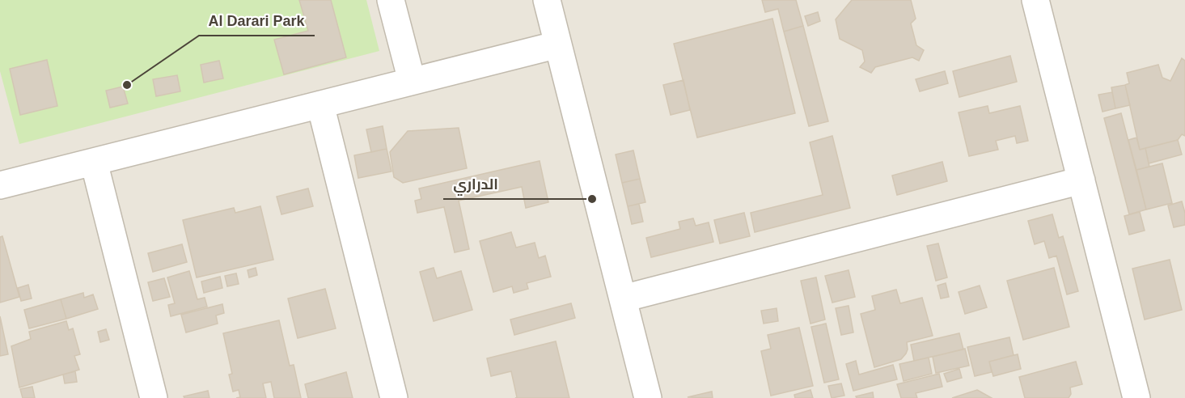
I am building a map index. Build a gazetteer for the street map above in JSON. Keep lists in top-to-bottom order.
{
  "places": ["Al Darari Park", "الدراري"]
}
